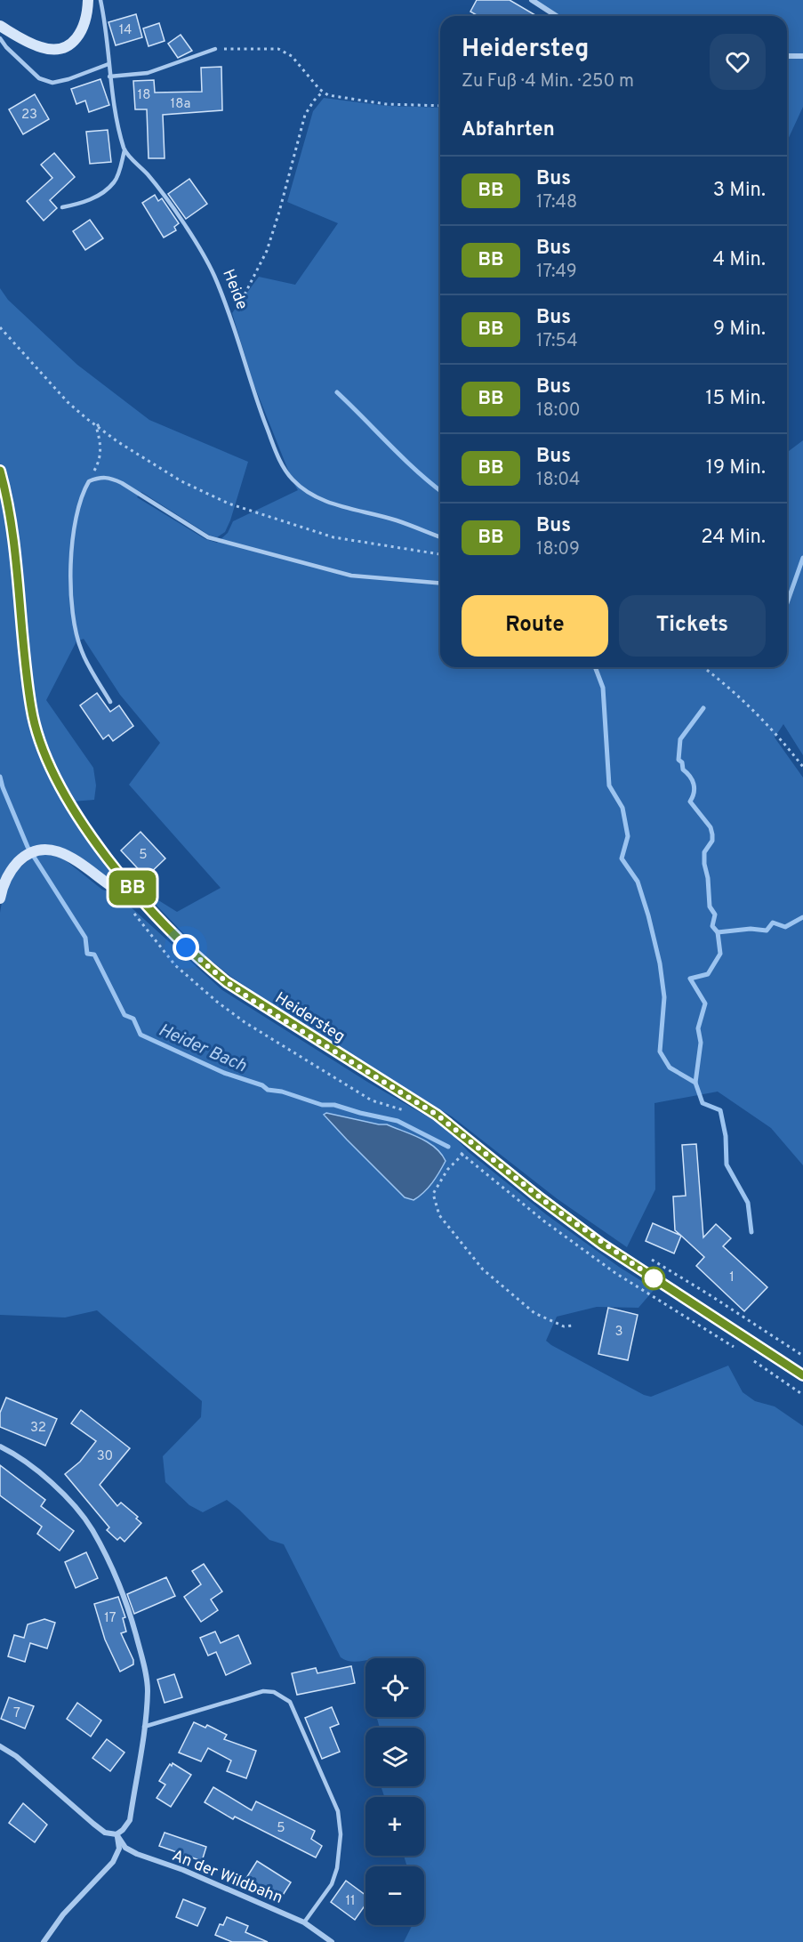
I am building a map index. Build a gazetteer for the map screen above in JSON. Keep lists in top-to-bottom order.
{
  "streets": {
    "main road": ["Heidersteg"],
    "street": ["An der Wildbahn"],
    "lane": ["Heide"]
  },
  "water": ["Heider Bach"],
  "lines": ["bus line BB"],
  "house_numbers": [
    "14",
    "18",
    "18a",
    "23",
    "5",
    "1",
    "3",
    "32",
    "30",
    "17",
    "7",
    "5",
    "11"
  ],
  "page": {
    "on_map": "BB",
    "heading": [
      ["Heidersteg", "Zu Fuß · 4 Min. · 250 m"],
      "Abfahrten"
    ],
    "list": [
      {
        "mark": "BB",
        "name": "Bus",
        "note": "17:48",
        "value": "3 Min."
      },
      {
        "mark": "BB",
        "name": "Bus",
        "note": "17:49",
        "value": "4 Min."
      },
      {
        "mark": "BB",
        "name": "Bus",
        "note": "17:54",
        "value": "9 Min."
      },
      {
        "mark": "BB",
        "name": "Bus",
        "note": "18:00",
        "value": "15 Min."
      },
      {
        "mark": "BB",
        "name": "Bus",
        "note": "18:04",
        "value": "19 Min."
      },
      {
        "mark": "BB",
        "name": "Bus",
        "note": "18:09",
        "value": "24 Min."
      }
    ],
    "buttons": ["Route", "Tickets"],
    "map_buttons": ["+", "−"]
  }
}
